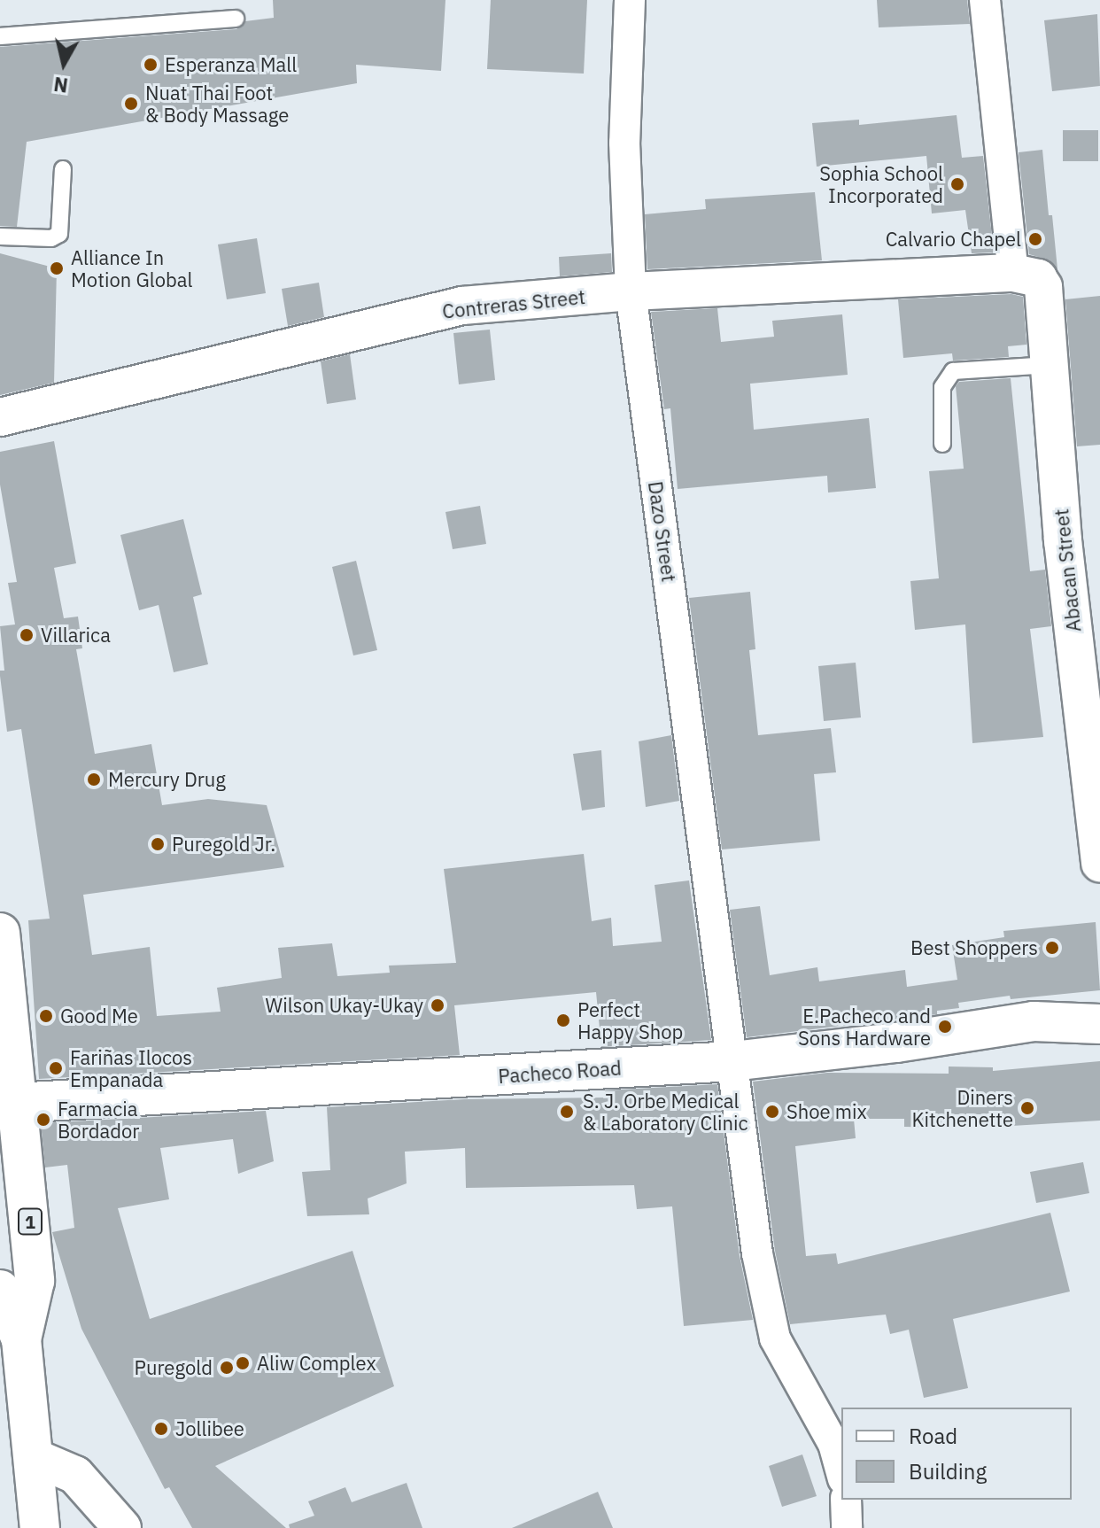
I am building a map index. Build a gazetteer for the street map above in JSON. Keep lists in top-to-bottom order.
{
  "streets": {
    "main road": ["Pacheco Road", "1"],
    "street": ["Contreras Street", "Dazo Street", "Abacan Street"]
  },
  "crossings": [
    ["Contreras Street", "Dazo Street"],
    ["Contreras Street", "Abacan Street"],
    ["Dazo Street", "Pacheco Road"],
    ["Pacheco Road", "1"]
  ],
  "places": [
    "Esperanza Mall",
    "Nuat Thai Foot & Body Massage",
    "Sophia School Incorporated",
    "Calvario Chapel",
    "Alliance In Motion Global",
    "Villarica",
    "Mercury Drug",
    "Puregold Jr.",
    "Best Shoppers",
    "Wilson Ukay-Ukay",
    "Good Me",
    "Perfect Happy Shop",
    "E.Pacheco and Sons Hardware",
    "Fariñas Ilocos Empanada",
    "Diners Kitchenette",
    "S. J. Orbe Medical & Laboratory Clinic",
    "Shoe mix",
    "Farmacia Bordador",
    "Aliw Complex",
    "Puregold",
    "Jollibee"
  ],
  "legend": ["Road", "Building"],
  "north": "bottom"
}
